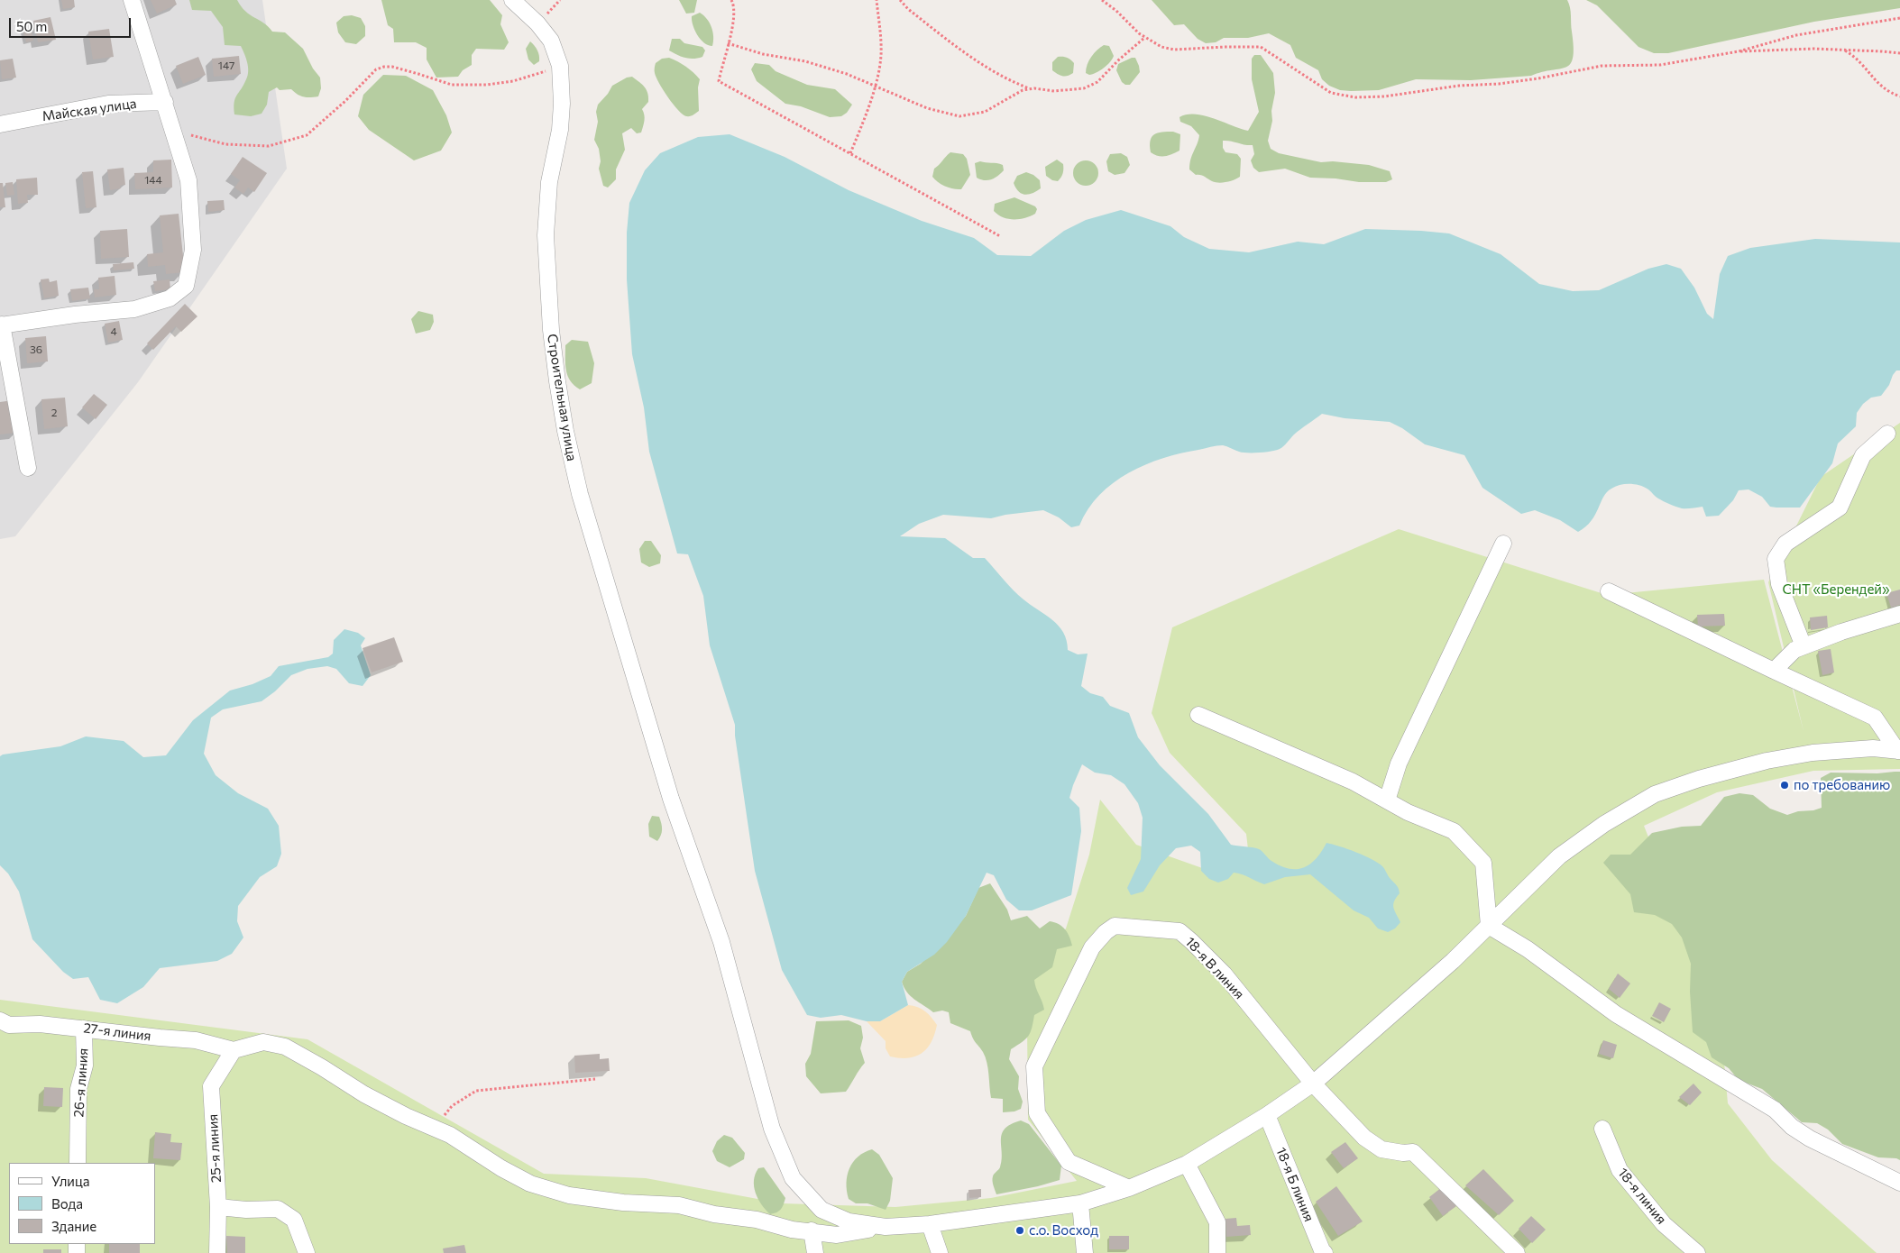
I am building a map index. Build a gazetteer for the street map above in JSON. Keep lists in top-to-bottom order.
{
  "streets": {
    "street": [
      "Майская улица",
      "Строительная улица",
      "18-я В линия",
      "27-я линия",
      "26-я линия",
      "25-я линия",
      "18-я Б линия",
      "18-я линия"
    ]
  },
  "crossings": [
    ["27-я линия", "26-я линия"],
    ["27-я линия", "25-я линия"]
  ],
  "parks": ["СНТ «Берендей»"],
  "places": ["по требованию", "с.о. Восход"],
  "house_numbers": [
    "147",
    "144",
    "4",
    "36",
    "2"
  ],
  "legend": ["Улица", "Вода", "Здание"],
  "scale_bar": "50 m"
}
